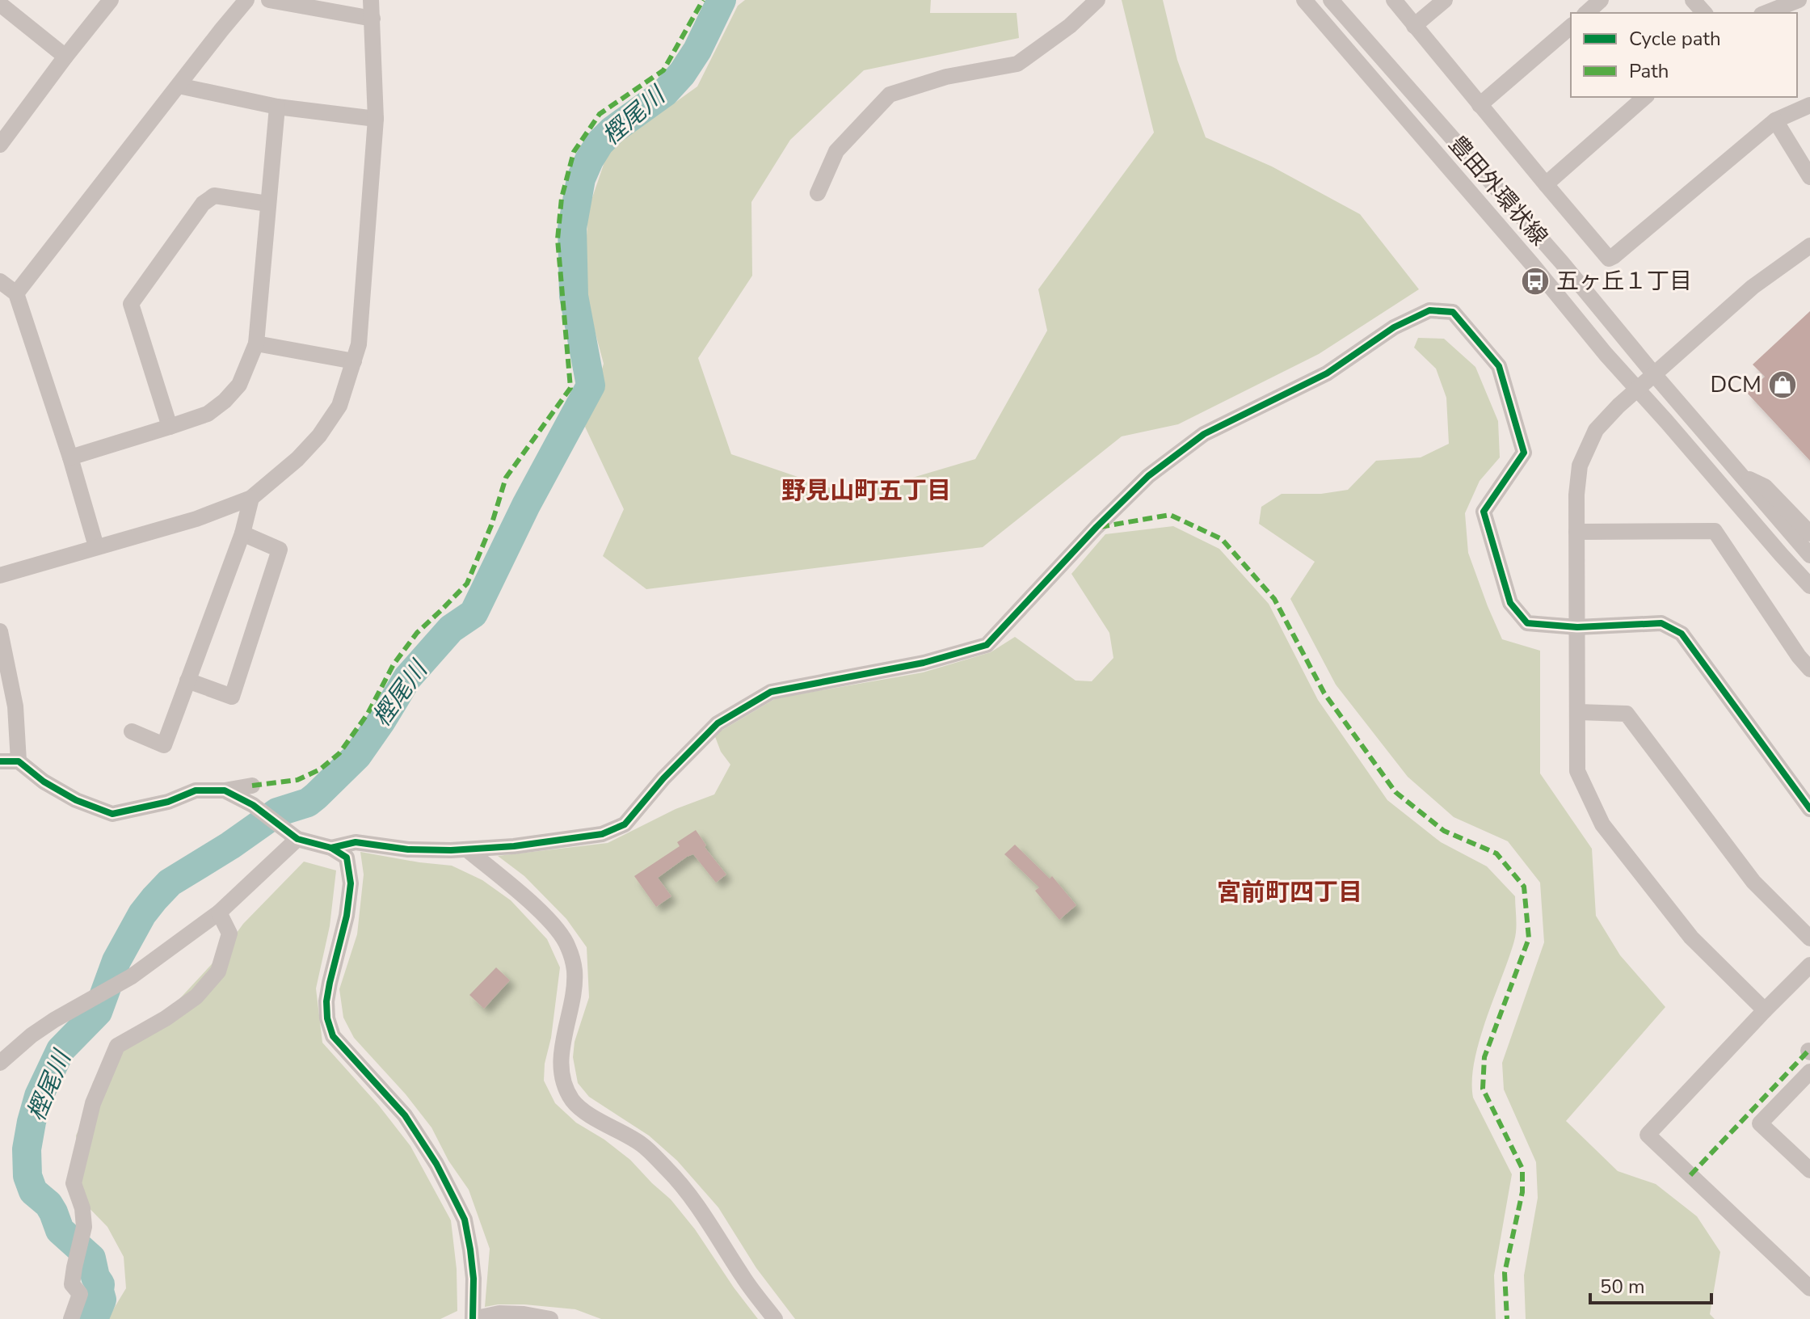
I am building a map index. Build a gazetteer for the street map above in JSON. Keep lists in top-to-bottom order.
{
  "streets": {
    "street": ["豊田外環状線"]
  },
  "districts": ["野見山町五丁目", "宮前町四丁目"],
  "water": ["樫尾川"],
  "places": {
    "bus stop": ["五ヶ丘１丁目"],
    "shop": ["DCM"]
  },
  "legend": ["Cycle path", "Path"],
  "scale_bar": "50 m"
}
